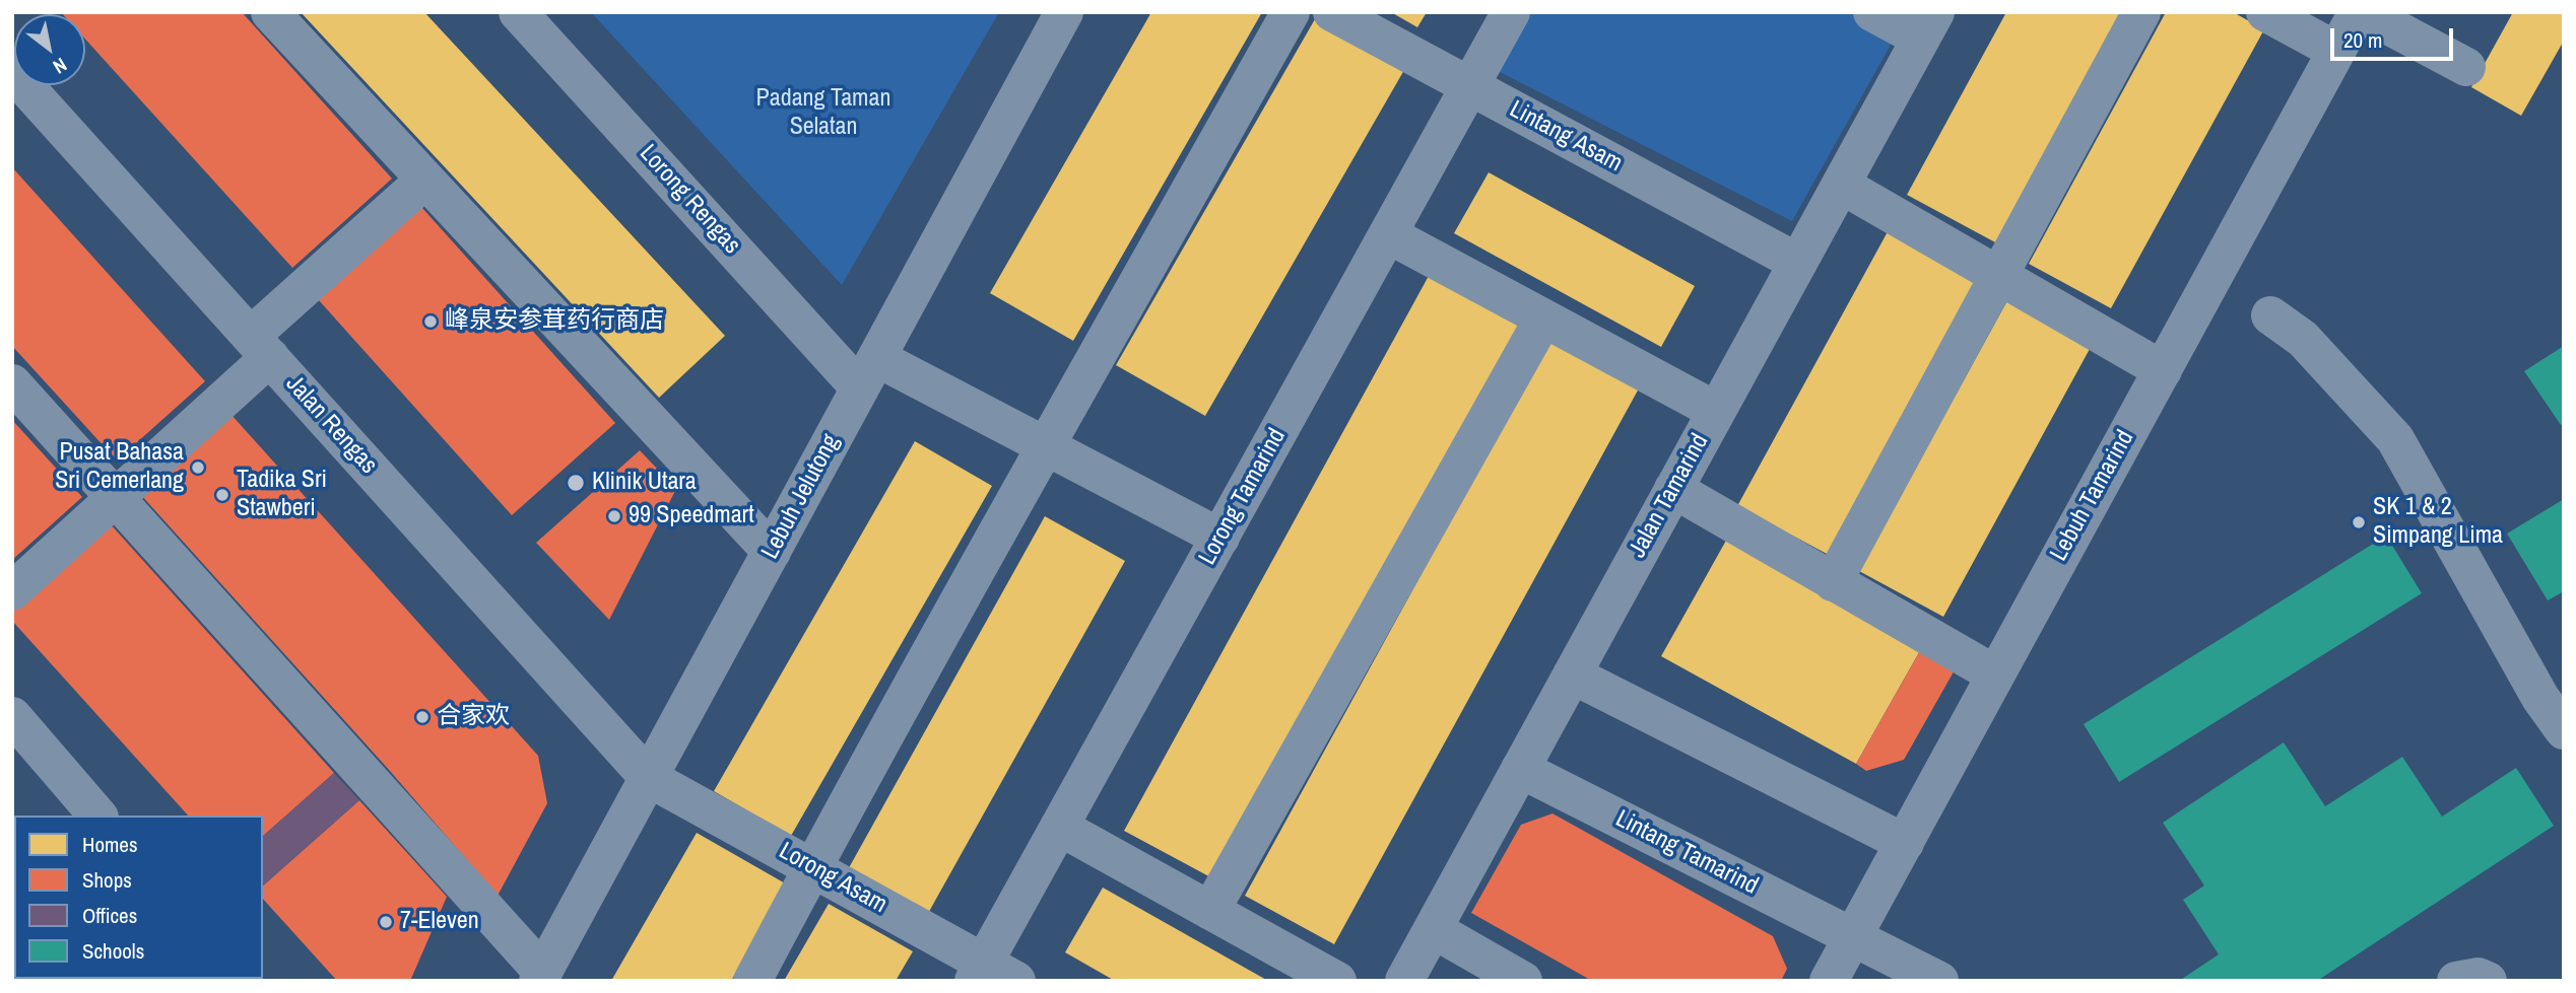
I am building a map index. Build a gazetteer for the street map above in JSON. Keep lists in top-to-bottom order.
{
  "streets": {
    "street": [
      "Lintang Asam",
      "Lorong Rengas",
      "Jalan Rengas",
      "Jalan Tamarind",
      "Lebuh Tamarind",
      "Lebuh Jelutong",
      "Lorong Tamarind",
      "Lintang Tamarind",
      "Lorong Asam"
    ]
  },
  "crossings": [
    ["Lintang Asam", "Jalan Tamarind"],
    ["Lintang Asam", "Lorong Tamarind"],
    ["Lorong Rengas", "Lebuh Jelutong"],
    ["Jalan Rengas", "Lebuh Jelutong"],
    ["Jalan Rengas", "Lorong Asam"],
    ["Jalan Tamarind", "Lintang Tamarind"],
    ["Lebuh Tamarind", "Lintang Tamarind"],
    ["Lebuh Jelutong", "Lorong Asam"],
    ["Lorong Tamarind", "Lorong Asam"]
  ],
  "parks": ["Padang Taman Selatan"],
  "places": [
    "峰泉安参茸药行商店",
    "Pusat Bahasa Sri Cemerlang",
    "Klinik Utara",
    "Tadika Sri Stawberi",
    "99 Speedmart",
    "SK 1 & 2 Simpang Lima",
    "合家欢",
    "7-Eleven"
  ],
  "legend": [
    "Homes",
    "Shops",
    "Offices",
    "Schools"
  ],
  "scale_bar": "20 m",
  "north": "bottom right"
}
